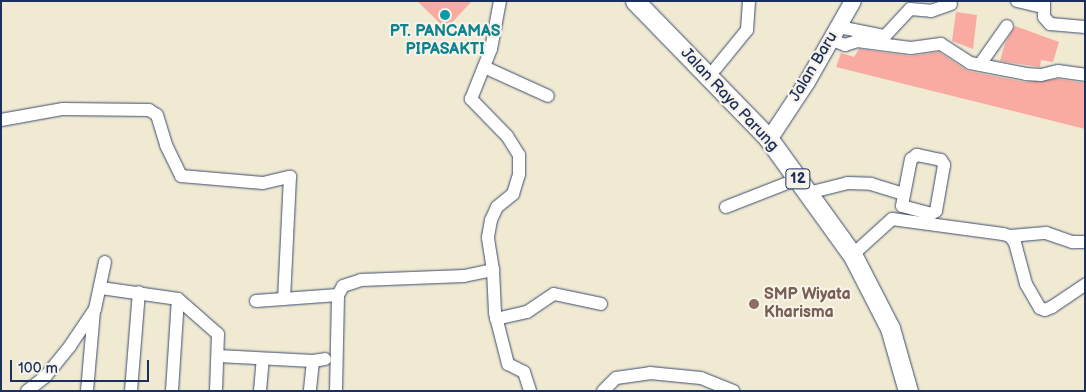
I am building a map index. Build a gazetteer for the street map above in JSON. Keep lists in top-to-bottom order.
{
  "streets": {
    "highway": ["Jalan Raya Parung", "12"],
    "main road": ["Jalan Baru"]
  },
  "crossings": [
    ["Jalan Baru", "Jalan Raya Parung"]
  ],
  "places": ["PT. PANCAMAS PIPASAKTI", "SMP Wiyata Kharisma"],
  "scale_bar": "100 m"
}
